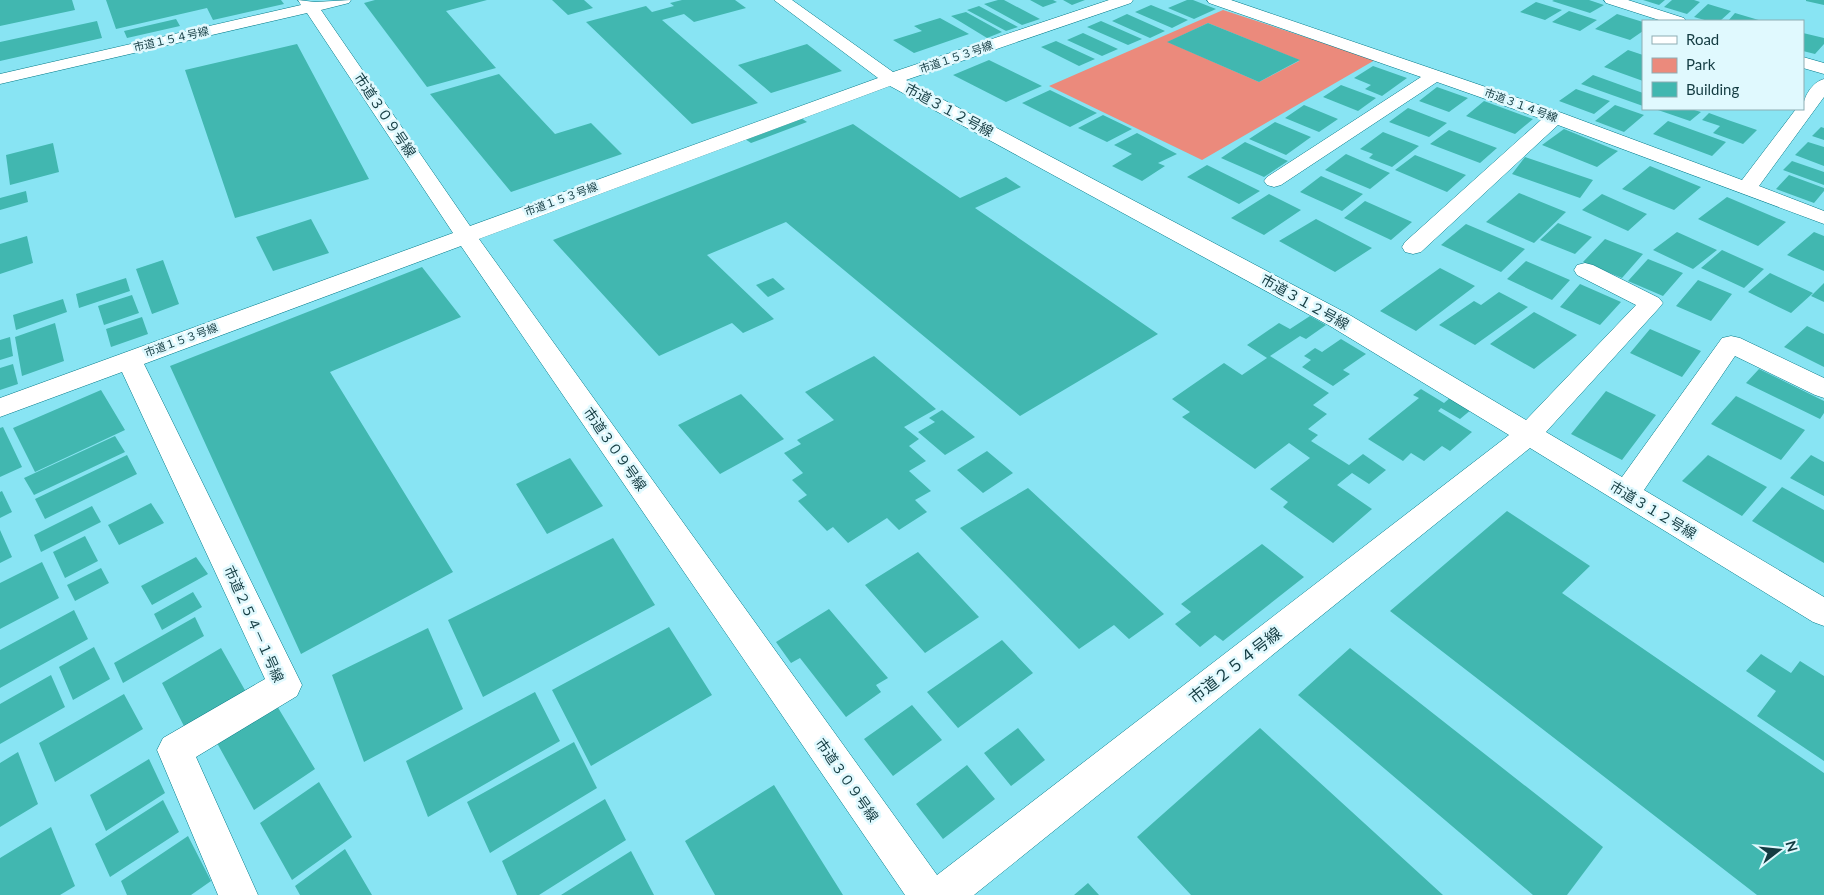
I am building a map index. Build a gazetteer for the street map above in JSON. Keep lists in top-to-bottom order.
{
  "streets": {
    "street": [
      "市道１５４号線",
      "市道１５３号線",
      "市道３１４号線",
      "市道３１２号線",
      "市道３０９号線",
      "市道２５４－１号線",
      "市道２５４号線"
    ]
  },
  "crossings": [
    ["市道１５４号線", "市道３０９号線"],
    ["市道１５３号線", "市道３１２号線"],
    ["市道１５３号線", "市道３０９号線"],
    ["市道１５３号線", "市道２５４－１号線"],
    ["市道３１２号線", "市道２５４号線"]
  ],
  "legend": ["Road", "Park", "Building"],
  "north": "right"
}
